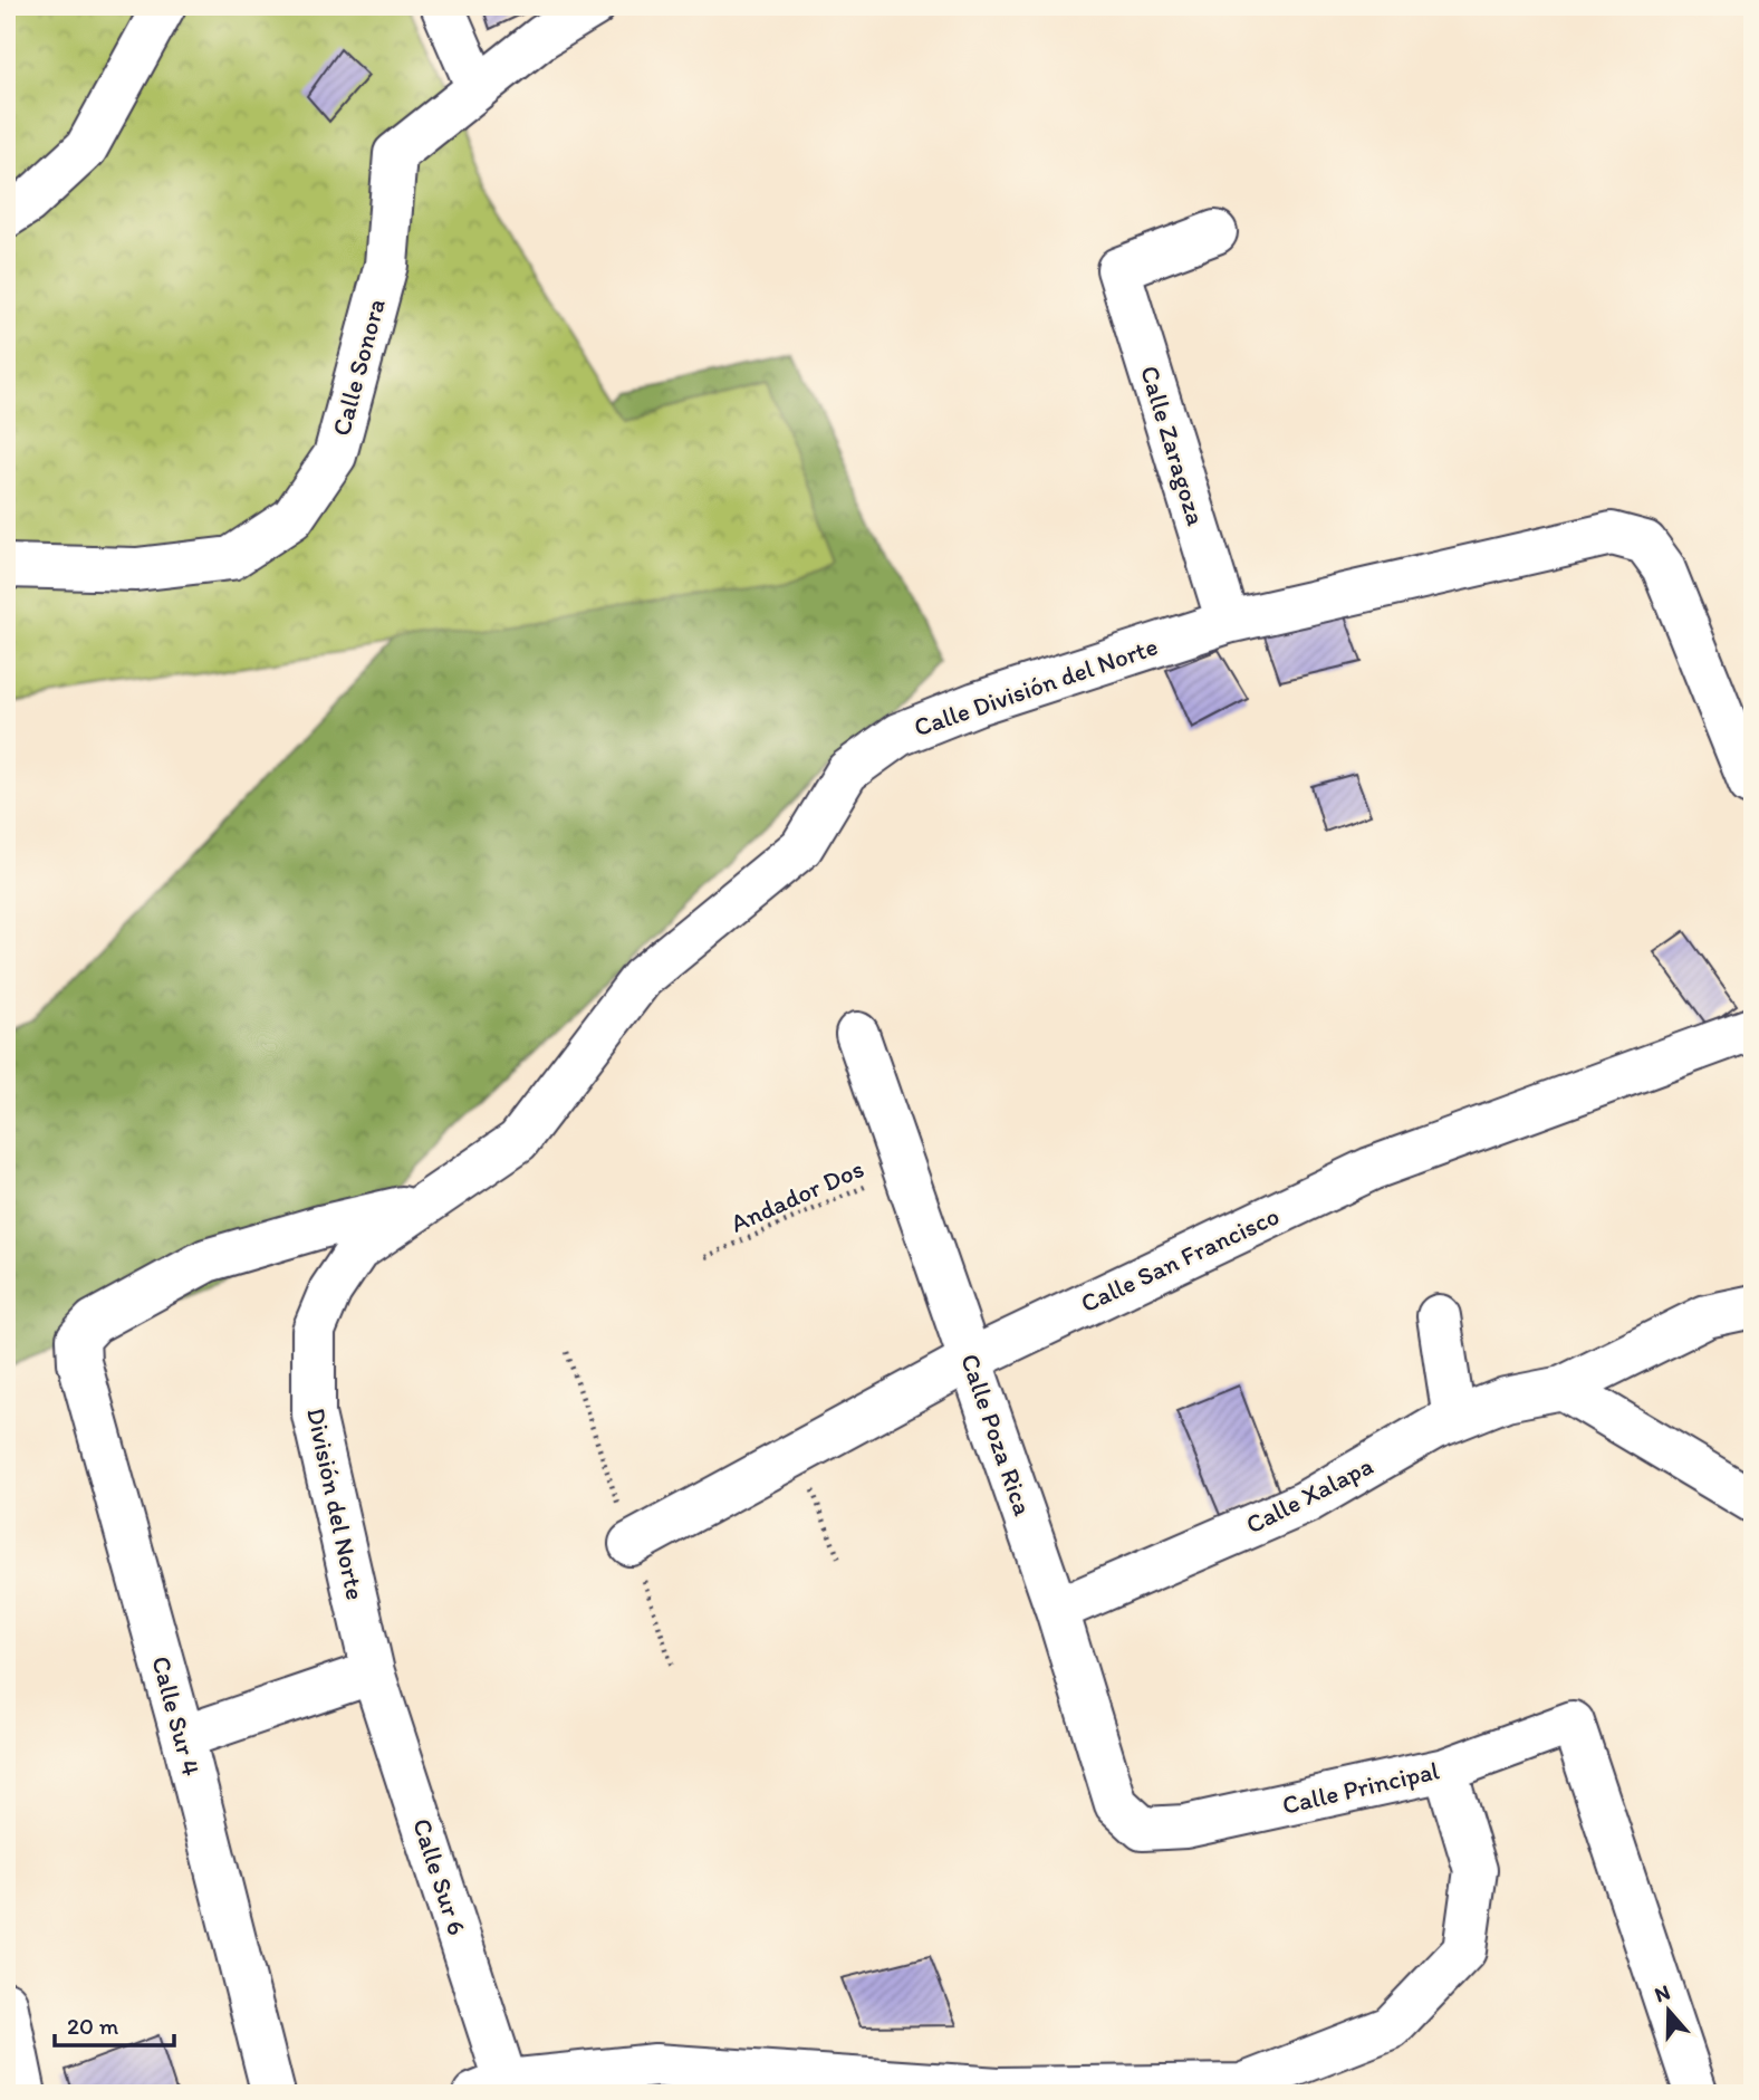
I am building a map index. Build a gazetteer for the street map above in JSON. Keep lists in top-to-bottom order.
{
  "streets": {
    "street": [
      "Calle Sonora",
      "Calle Zaragoza",
      "Calle División del Norte",
      "Calle San Francisco",
      "Calle Poza Rica",
      "Calle Xalapa",
      "División del Norte",
      "Calle Sur 4",
      "Calle Principal",
      "Calle Sur 6"
    ],
    "path": ["Andador Dos"]
  },
  "crossings": [
    ["Calle Zaragoza", "Calle División del Norte"],
    ["Calle División del Norte", "División del Norte"],
    ["Calle División del Norte", "Calle Sur 4"],
    ["Andador Dos", "Calle Poza Rica"],
    ["Calle San Francisco", "Calle Poza Rica"],
    ["Calle Poza Rica", "Calle Xalapa"],
    ["Calle Poza Rica", "Calle Principal"],
    ["División del Norte", "Calle Sur 6"]
  ],
  "scale_bar": "20 m",
  "north": "top"
}
